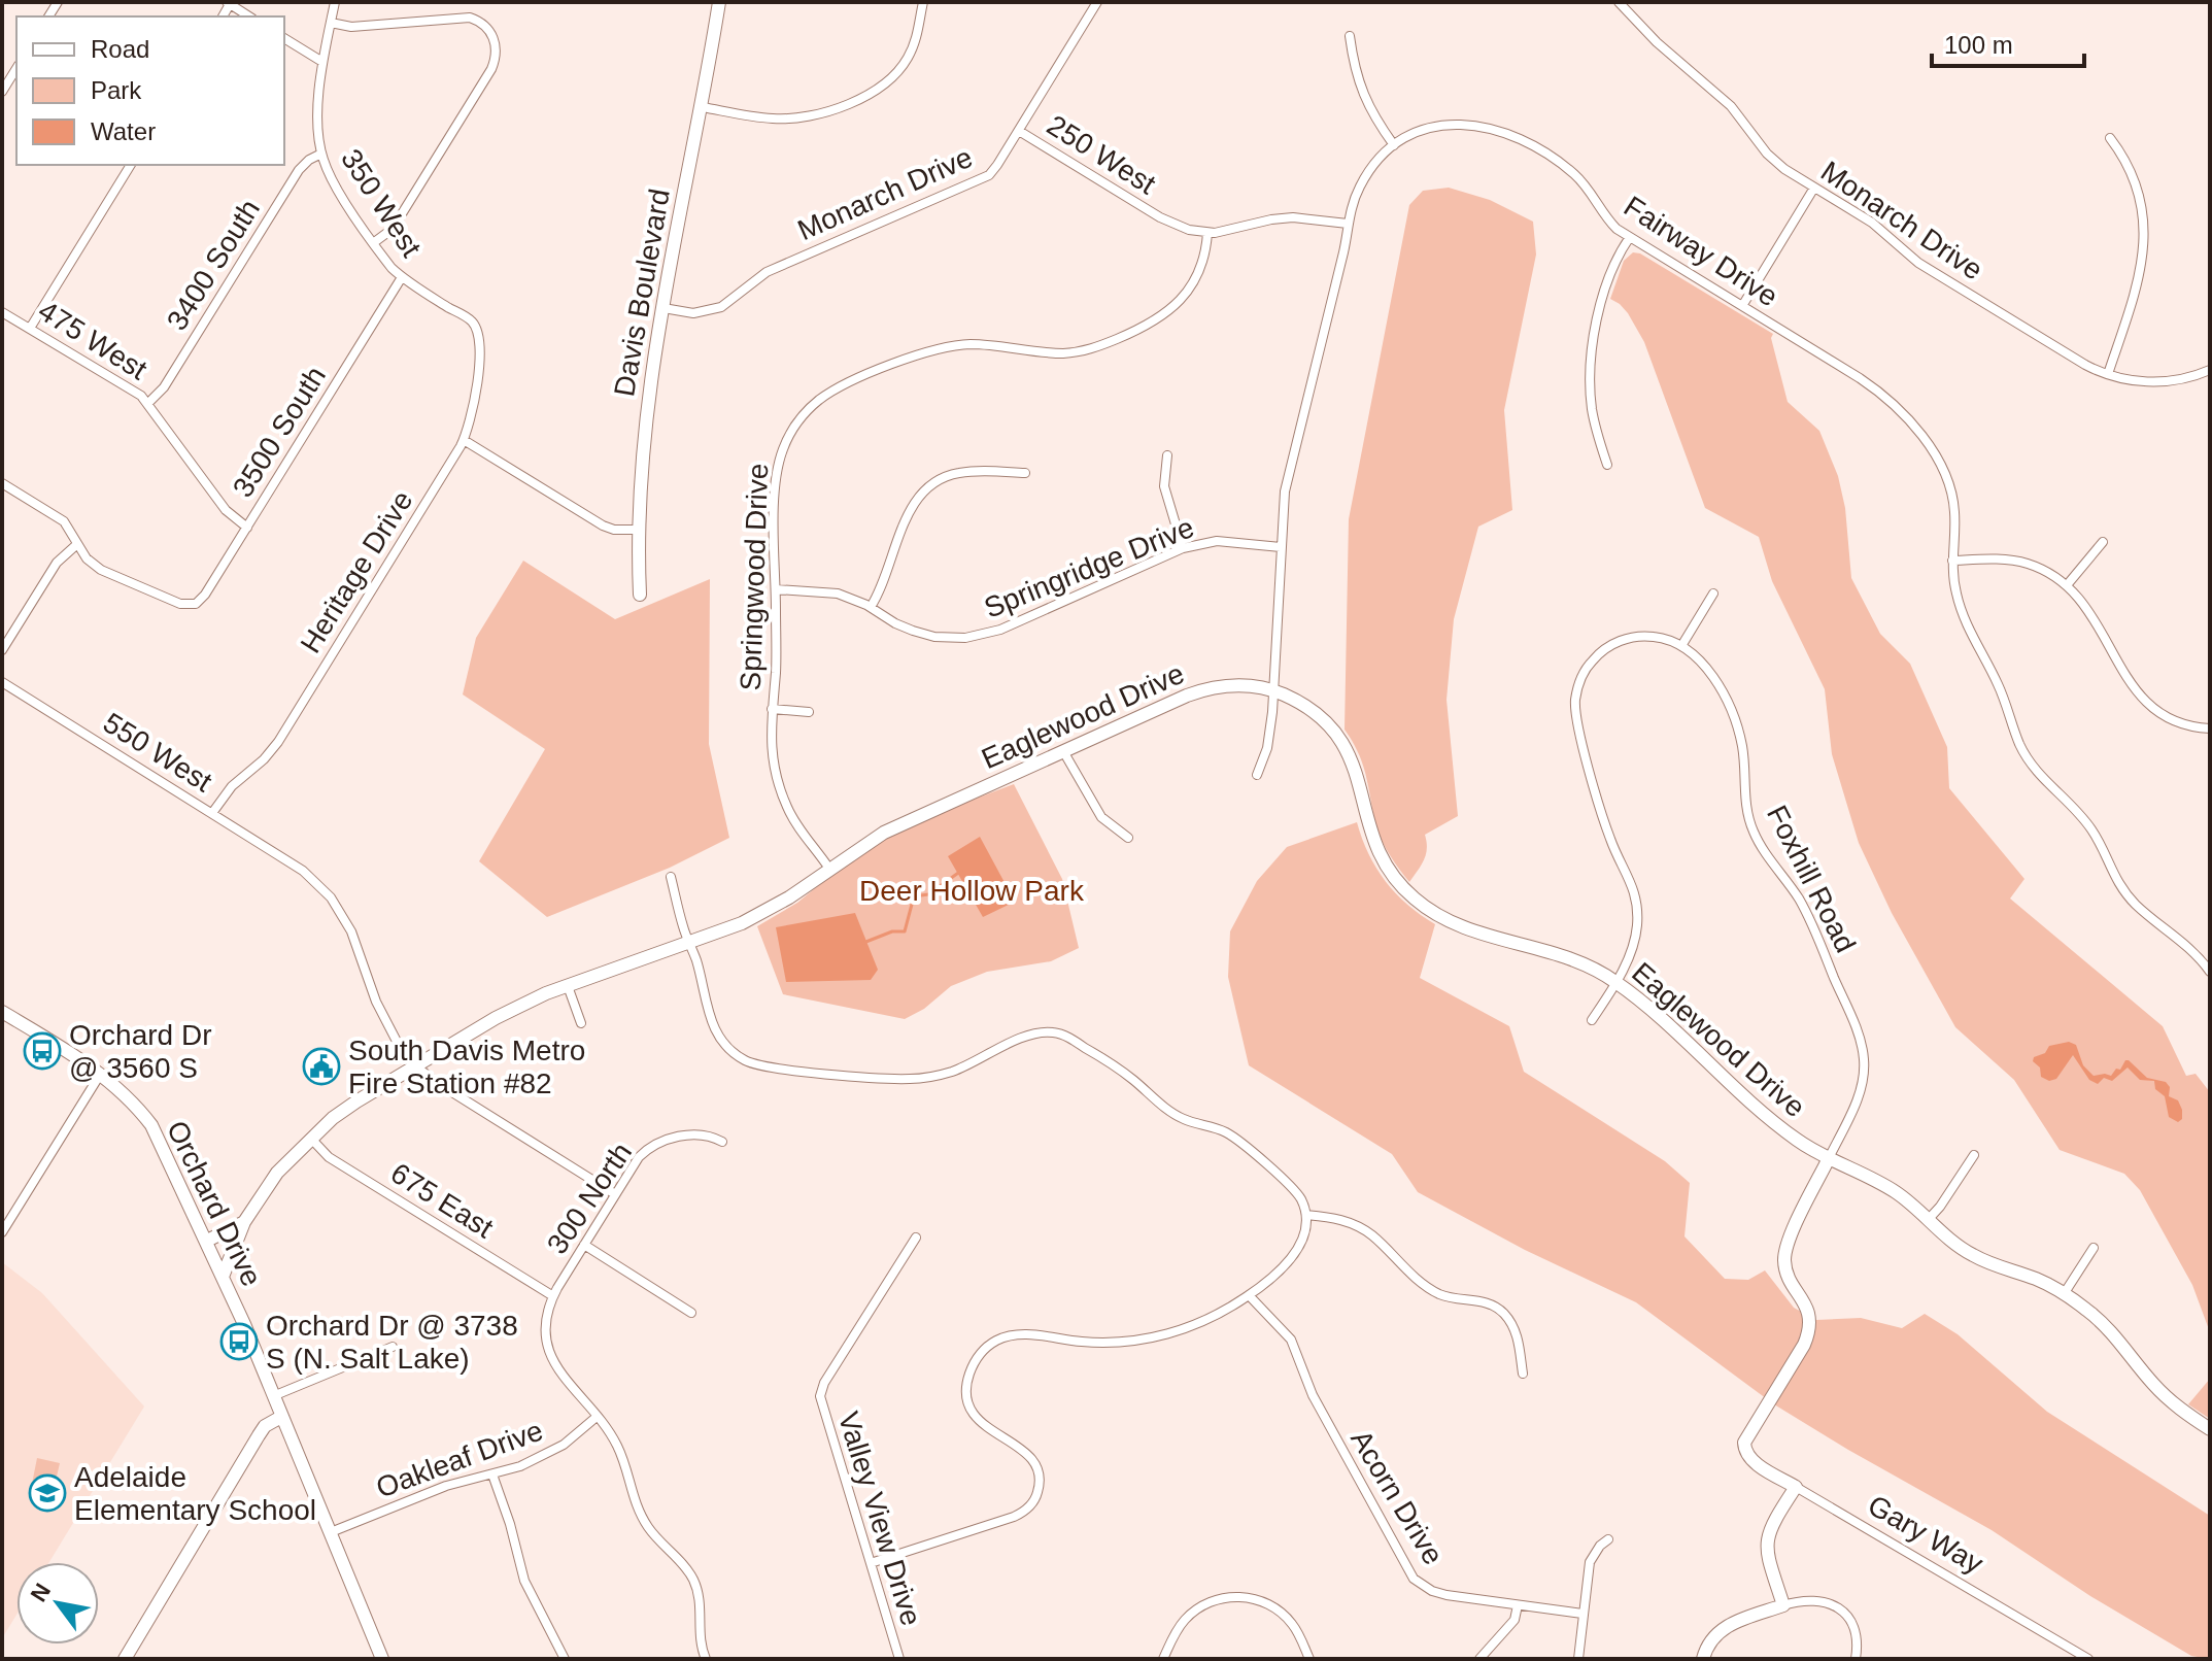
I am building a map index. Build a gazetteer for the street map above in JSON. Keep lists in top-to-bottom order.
{
  "streets": {
    "main road": [
      "Davis Boulevard",
      "Eaglewood Drive",
      "Foxhill Road",
      "Orchard Drive",
      "Gary Way"
    ],
    "street": [
      "250 West",
      "Monarch Drive",
      "350 West",
      "Fairway Drive",
      "3400 South",
      "475 West",
      "3500 South",
      "Springridge Drive",
      "Heritage Drive",
      "Springwood Drive",
      "550 West",
      "300 North",
      "675 East",
      "Oakleaf Drive",
      "Acorn Drive",
      "Valley View Drive"
    ]
  },
  "crossings": [
    ["250 West", "Monarch Drive"],
    ["250 West", "Springwood Drive"],
    ["Monarch Drive", "Davis Boulevard"],
    ["350 West", "3400 South"],
    ["350 West", "3500 South"],
    ["350 West", "Heritage Drive"],
    ["Fairway Drive", "Springridge Drive"],
    ["Fairway Drive", "Eaglewood Drive"],
    ["3400 South", "475 West"],
    ["475 West", "3500 South"],
    ["Springridge Drive", "Springwood Drive"],
    ["Heritage Drive", "550 West"],
    ["Springwood Drive", "Eaglewood Drive"],
    ["Eaglewood Drive", "550 West"],
    ["Eaglewood Drive", "Foxhill Road"],
    ["Eaglewood Drive", "675 East"],
    ["Eaglewood Drive", "Orchard Drive"],
    ["Foxhill Road", "Gary Way"],
    ["300 North", "675 East"],
    ["Orchard Drive", "Oakleaf Drive"]
  ],
  "parks": ["Deer Hollow Park"],
  "places": {
    "bus stop": ["Orchard Dr @ 3560 S", "Orchard Dr @ 3738 S (N. Salt Lake)"],
    "public building": ["South Davis Metro Fire Station #82"],
    "school or university": ["Adelaide Elementary School"]
  },
  "legend": ["Road", "Park", "Water"],
  "scale_bar": "100 m",
  "north": "top left"
}
